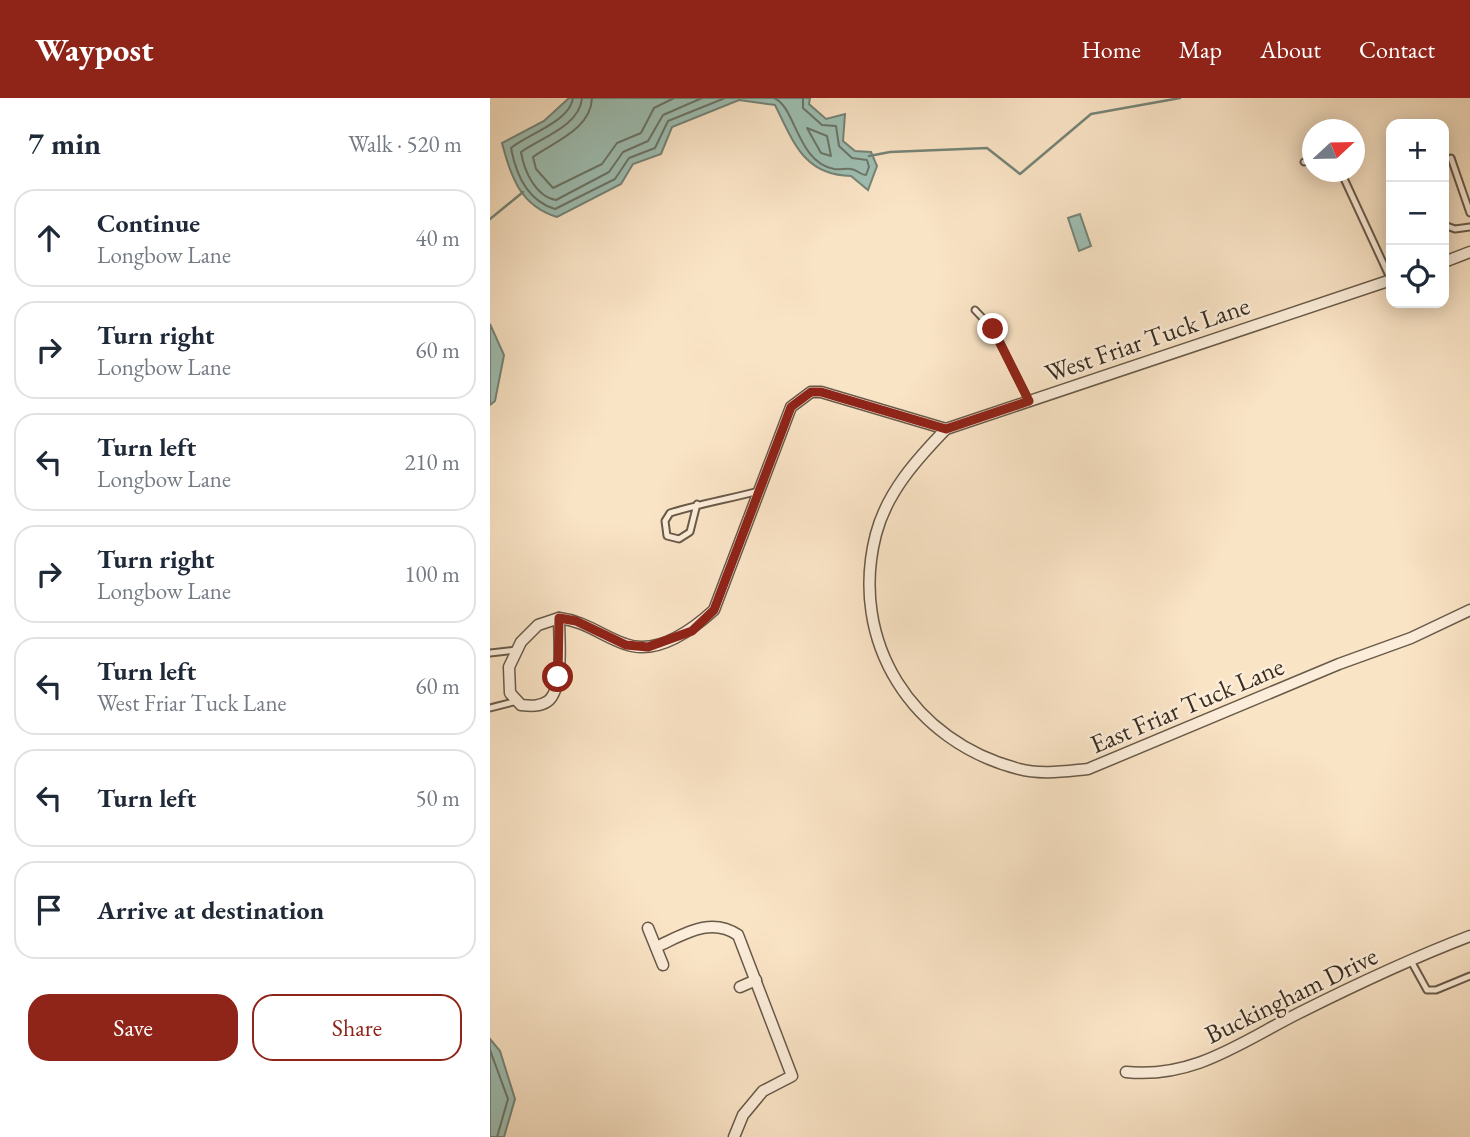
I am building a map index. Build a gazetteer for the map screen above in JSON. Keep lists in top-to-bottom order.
{
  "streets": {
    "street": ["West Friar Tuck Lane", "East Friar Tuck Lane", "Buckingham Drive"]
  },
  "crossings": [
    ["West Friar Tuck Lane", "East Friar Tuck Lane"]
  ],
  "north": "right",
  "page": {
    "header": "Waypost",
    "nav": [
      "Home",
      "Map",
      "About",
      "Contact"
    ],
    "heading": ["7 min", "Walk · 520 m"],
    "map_buttons": ["+", "−"],
    "list": [
      ["Continue", "Longbow Lane", "40 m"],
      ["Turn right", "Longbow Lane", "60 m"],
      ["Turn left", "Longbow Lane", "210 m"],
      ["Turn right", "Longbow Lane", "100 m"],
      ["Turn left", "West Friar Tuck Lane", "60 m"],
      ["Turn left", "50 m"],
      "Arrive at destination"
    ],
    "buttons": ["Save", "Share"]
  }
}
